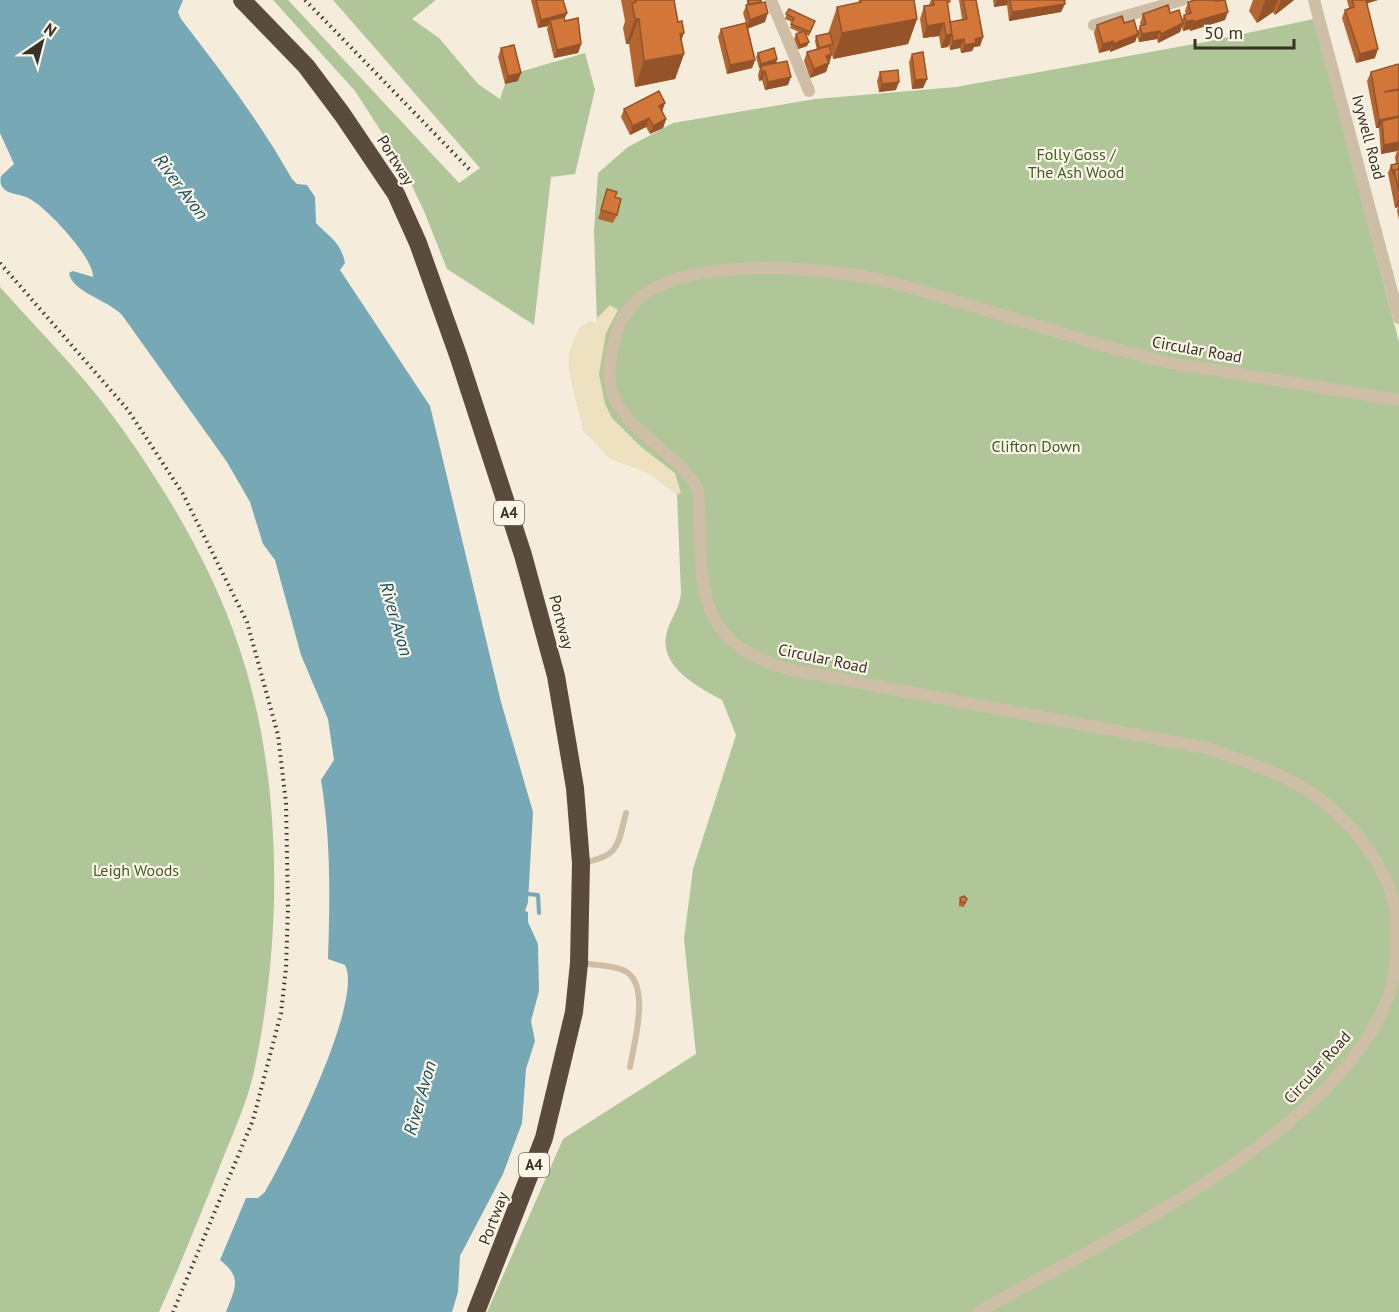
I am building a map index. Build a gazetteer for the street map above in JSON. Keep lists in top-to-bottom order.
{
  "streets": {
    "highway": ["Portway", "A4"],
    "street": ["Ivywell Road", "Circular Road"]
  },
  "water": ["River Avon"],
  "parks": ["Folly Goss / The Ash Wood", "Clifton Down", "Leigh Woods"],
  "scale_bar": "50 m",
  "north": "top right"
}
